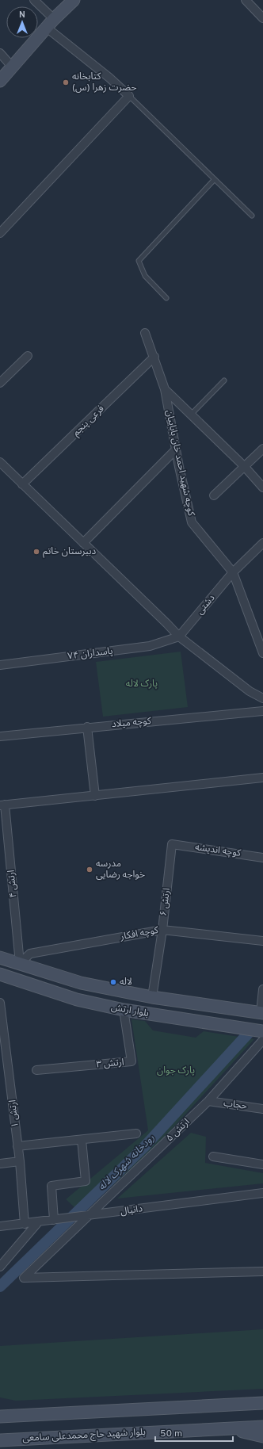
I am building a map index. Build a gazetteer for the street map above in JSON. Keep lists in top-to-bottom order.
{
  "streets": {
    "street": [
      "فرعی پنجم",
      "کوچه شهید احمد خان باباییان",
      "دشتی",
      "پاسداران ۷۴",
      "کوچه میلاد",
      "کوچه اندیشه",
      "ارتش ۴",
      "ارتش ۶",
      "کوچه افکار",
      "بلوار ارتش",
      "ارتش ۳",
      "حجاب",
      "ارتش ۱",
      "ارتش ۵",
      "دانیال",
      "بلوار شهید حاج محمدعلی سامعی"
    ]
  },
  "crossings": [
    ["فرعی پنجم", "کوچه شهید احمد خان باباییان"],
    ["کوچه شهید احمد خان باباییان", "دشتی"],
    ["دشتی", "پاسداران ۷۴"],
    ["کوچه اندیشه", "ارتش ۶"],
    ["ارتش ۴", "کوچه افکار"],
    ["ارتش ۴", "بلوار ارتش"],
    ["ارتش ۶", "کوچه افکار"],
    ["ارتش ۶", "بلوار ارتش"],
    ["کوچه افکار", "بلوار ارتش"],
    ["بلوار ارتش", "ارتش ۳"],
    ["حجاب", "ارتش ۵"],
    ["ارتش ۱", "دانیال"],
    ["ارتش ۵", "دانیال"]
  ],
  "water": ["رودخانه شهرک لاله"],
  "parks": ["پارک لاله", "پارک جوان"],
  "places": [
    "کتابخانه حضرت زهرا (س)",
    "دبیرستان خاتم",
    "مدرسه خواجه رضایی",
    "لاله"
  ],
  "scale_bar": "50 m",
  "north": "top"
}
